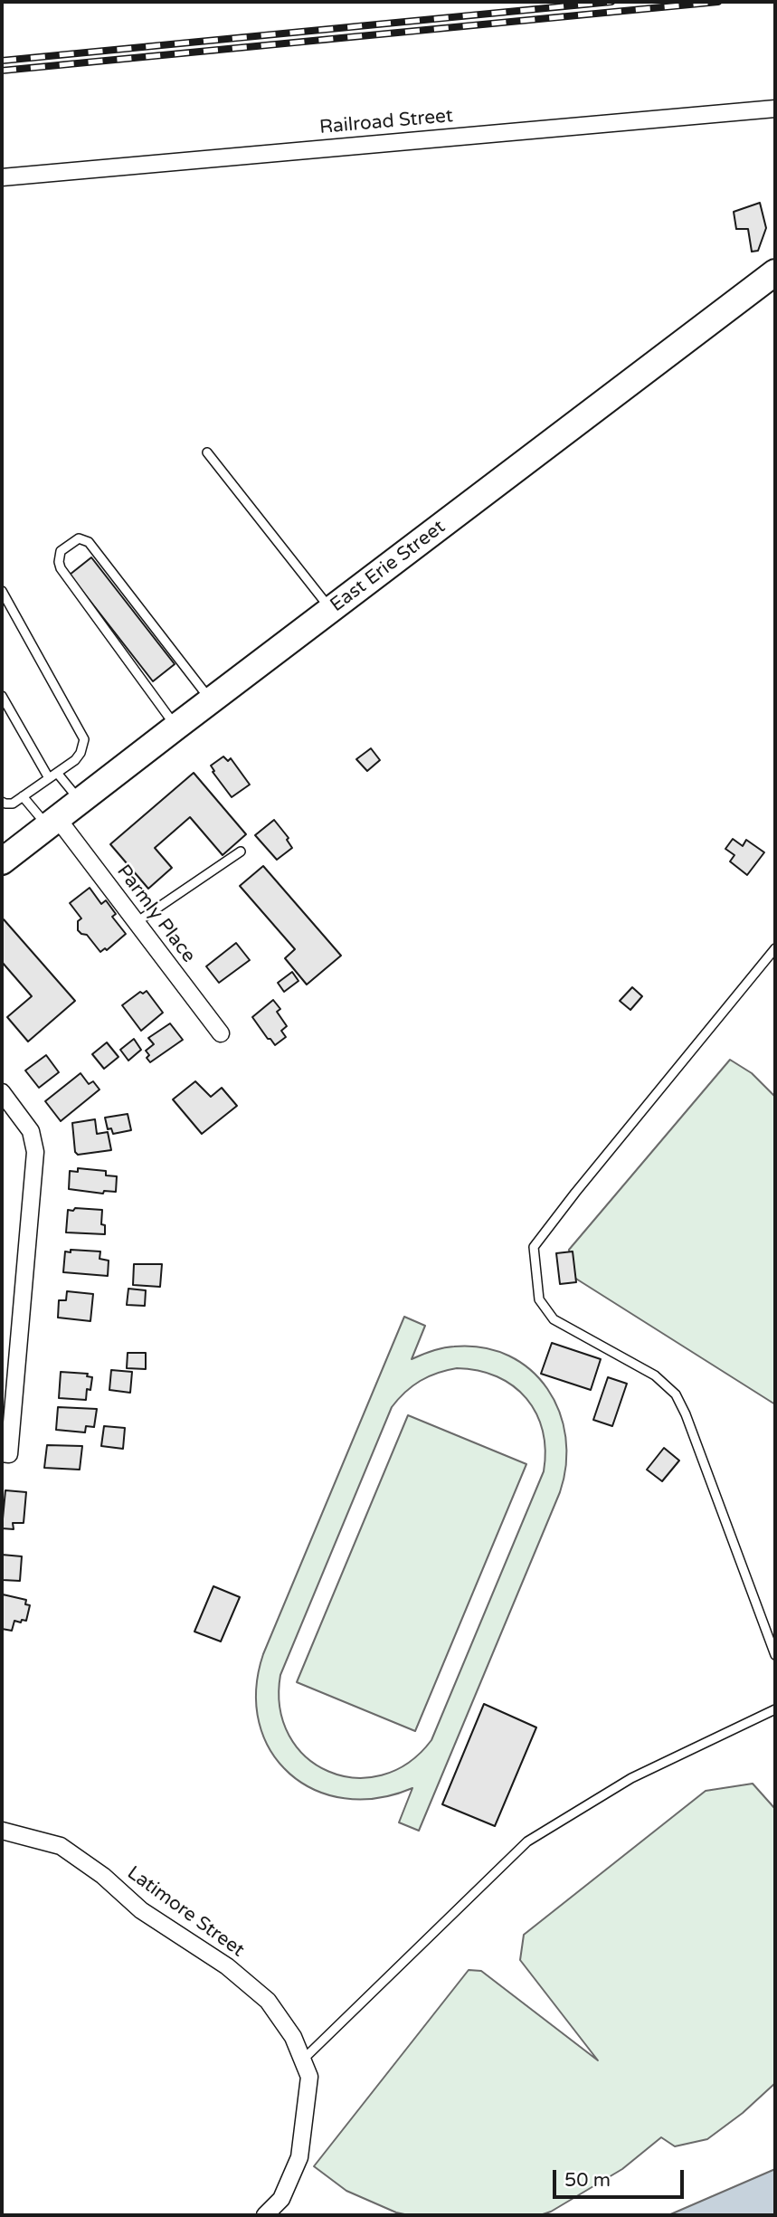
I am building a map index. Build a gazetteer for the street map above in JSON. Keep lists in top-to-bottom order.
{
  "streets": {
    "main road": ["East Erie Street"],
    "street": ["Railroad Street", "Parmly Place", "Latimore Street"]
  },
  "crossings": [
    ["East Erie Street", "Parmly Place"]
  ],
  "scale_bar": "50 m"
}
